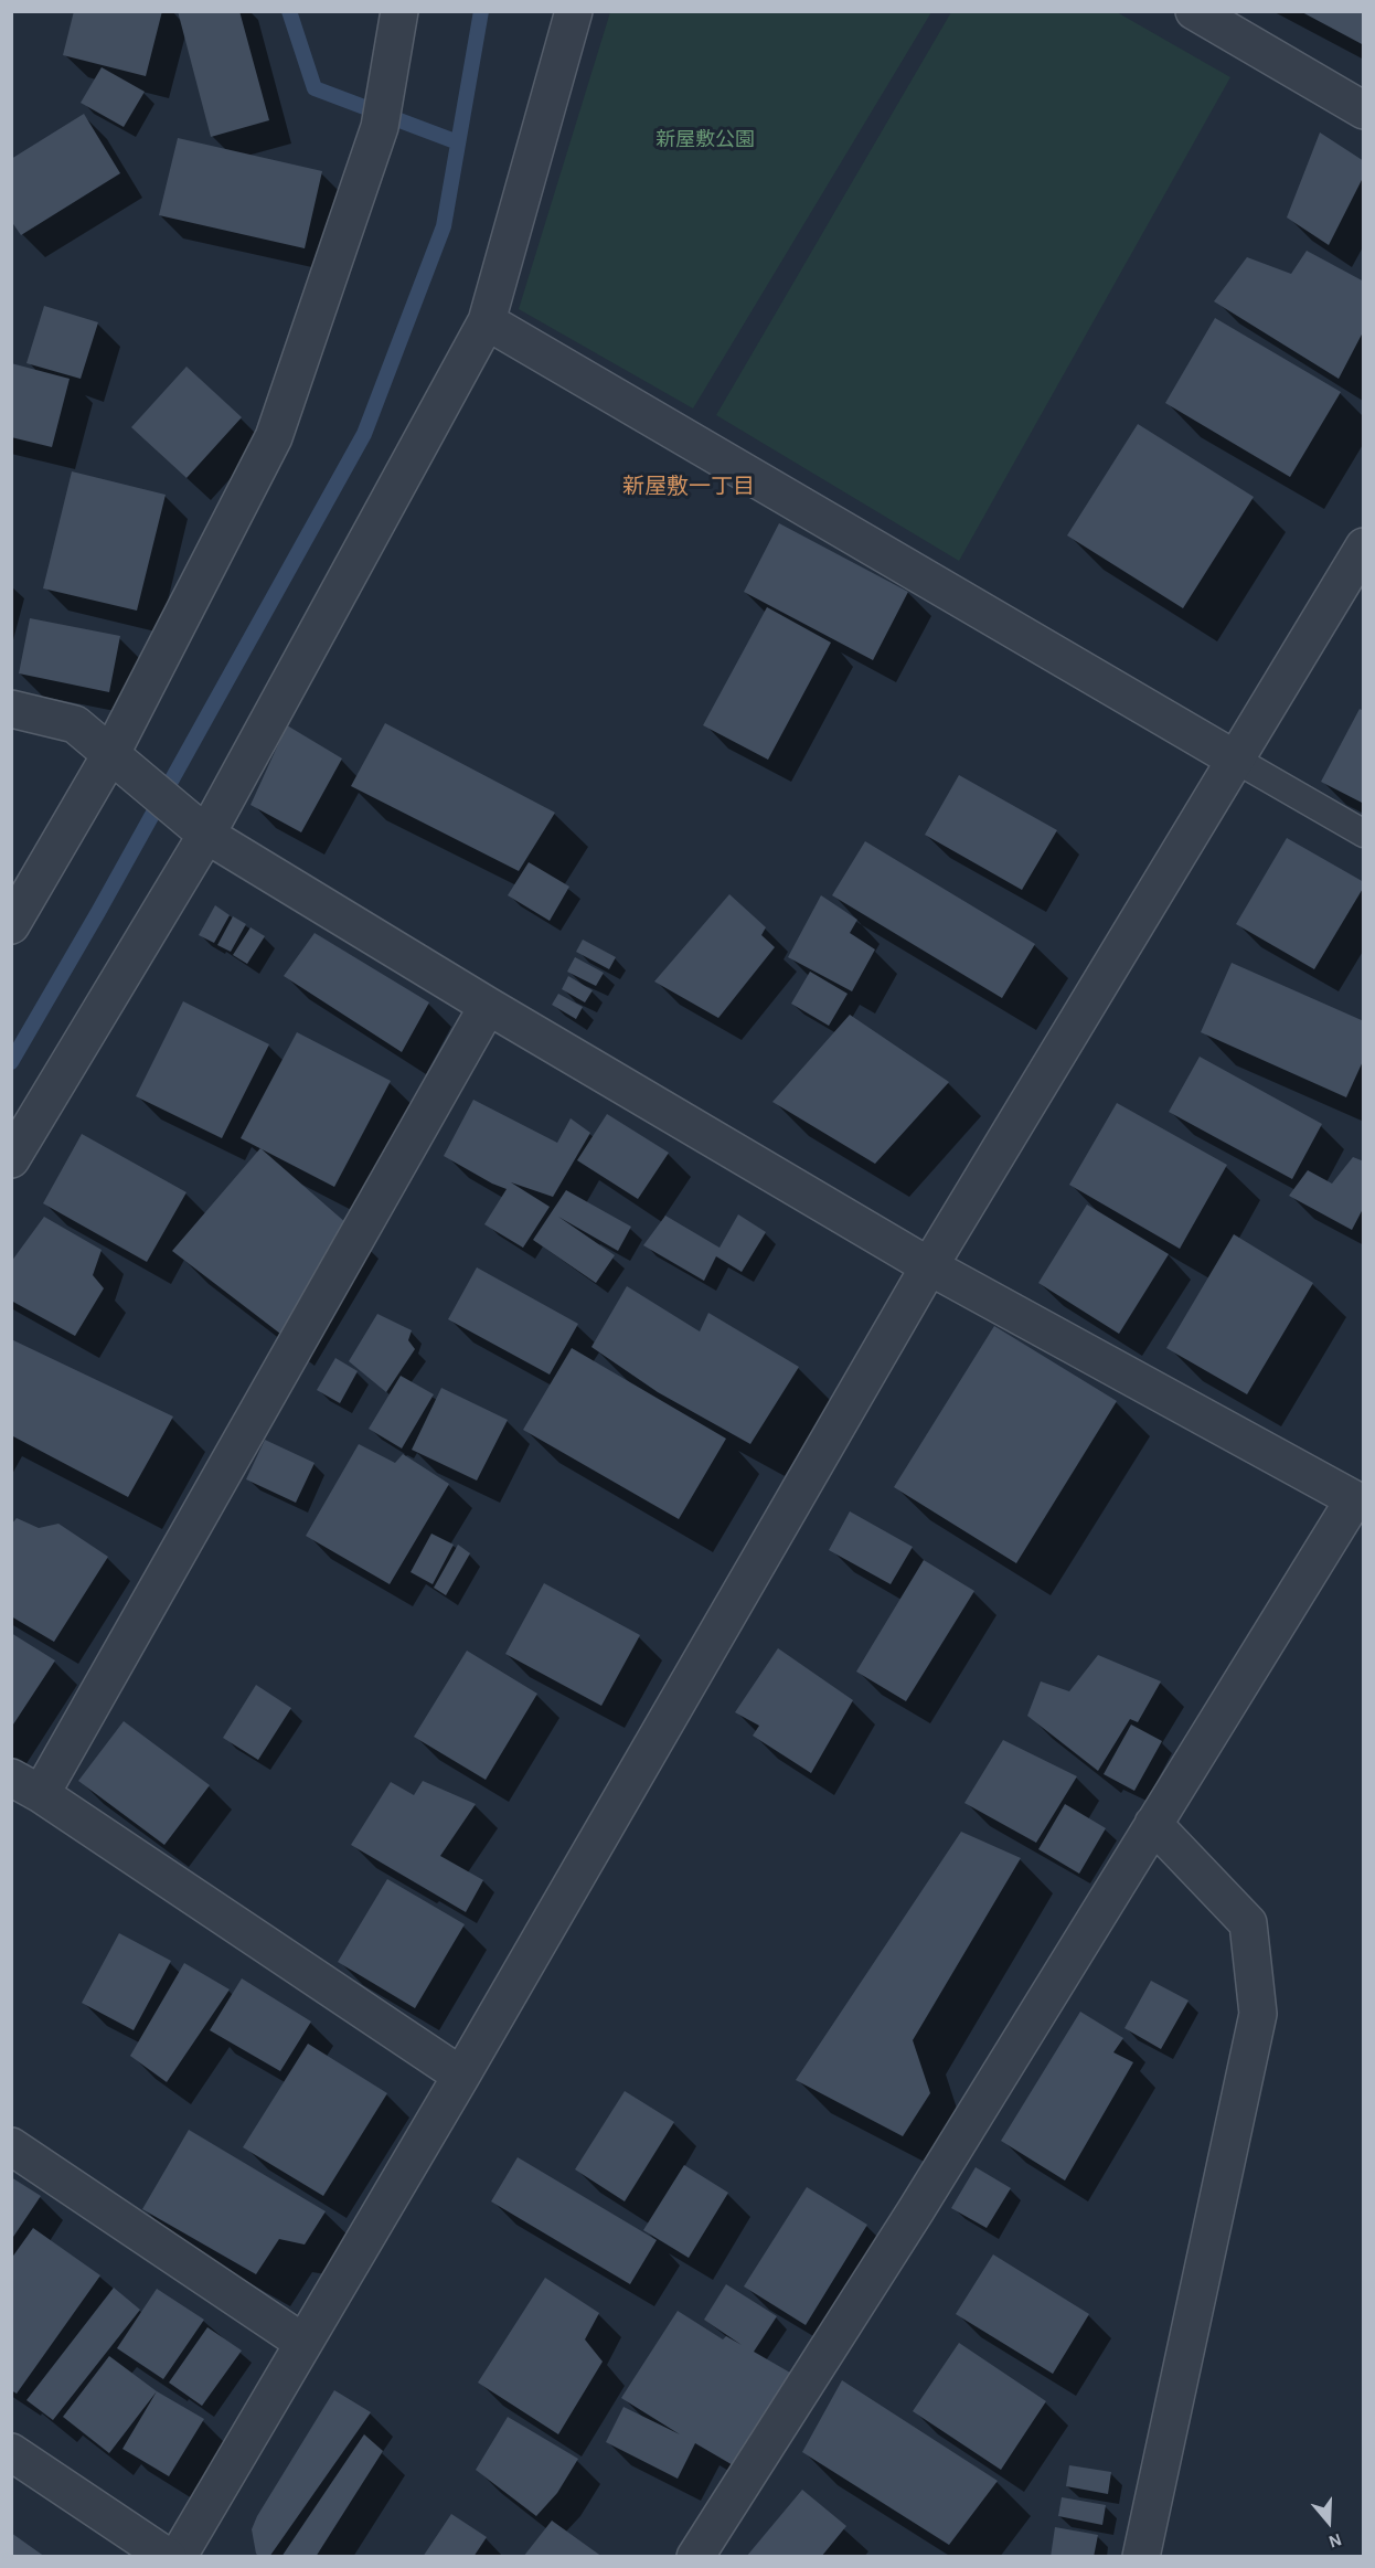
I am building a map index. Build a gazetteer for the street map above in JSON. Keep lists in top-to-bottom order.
{
  "districts": ["新屋敷一丁目"],
  "parks": ["新屋敷公園"],
  "north": "bottom"
}
